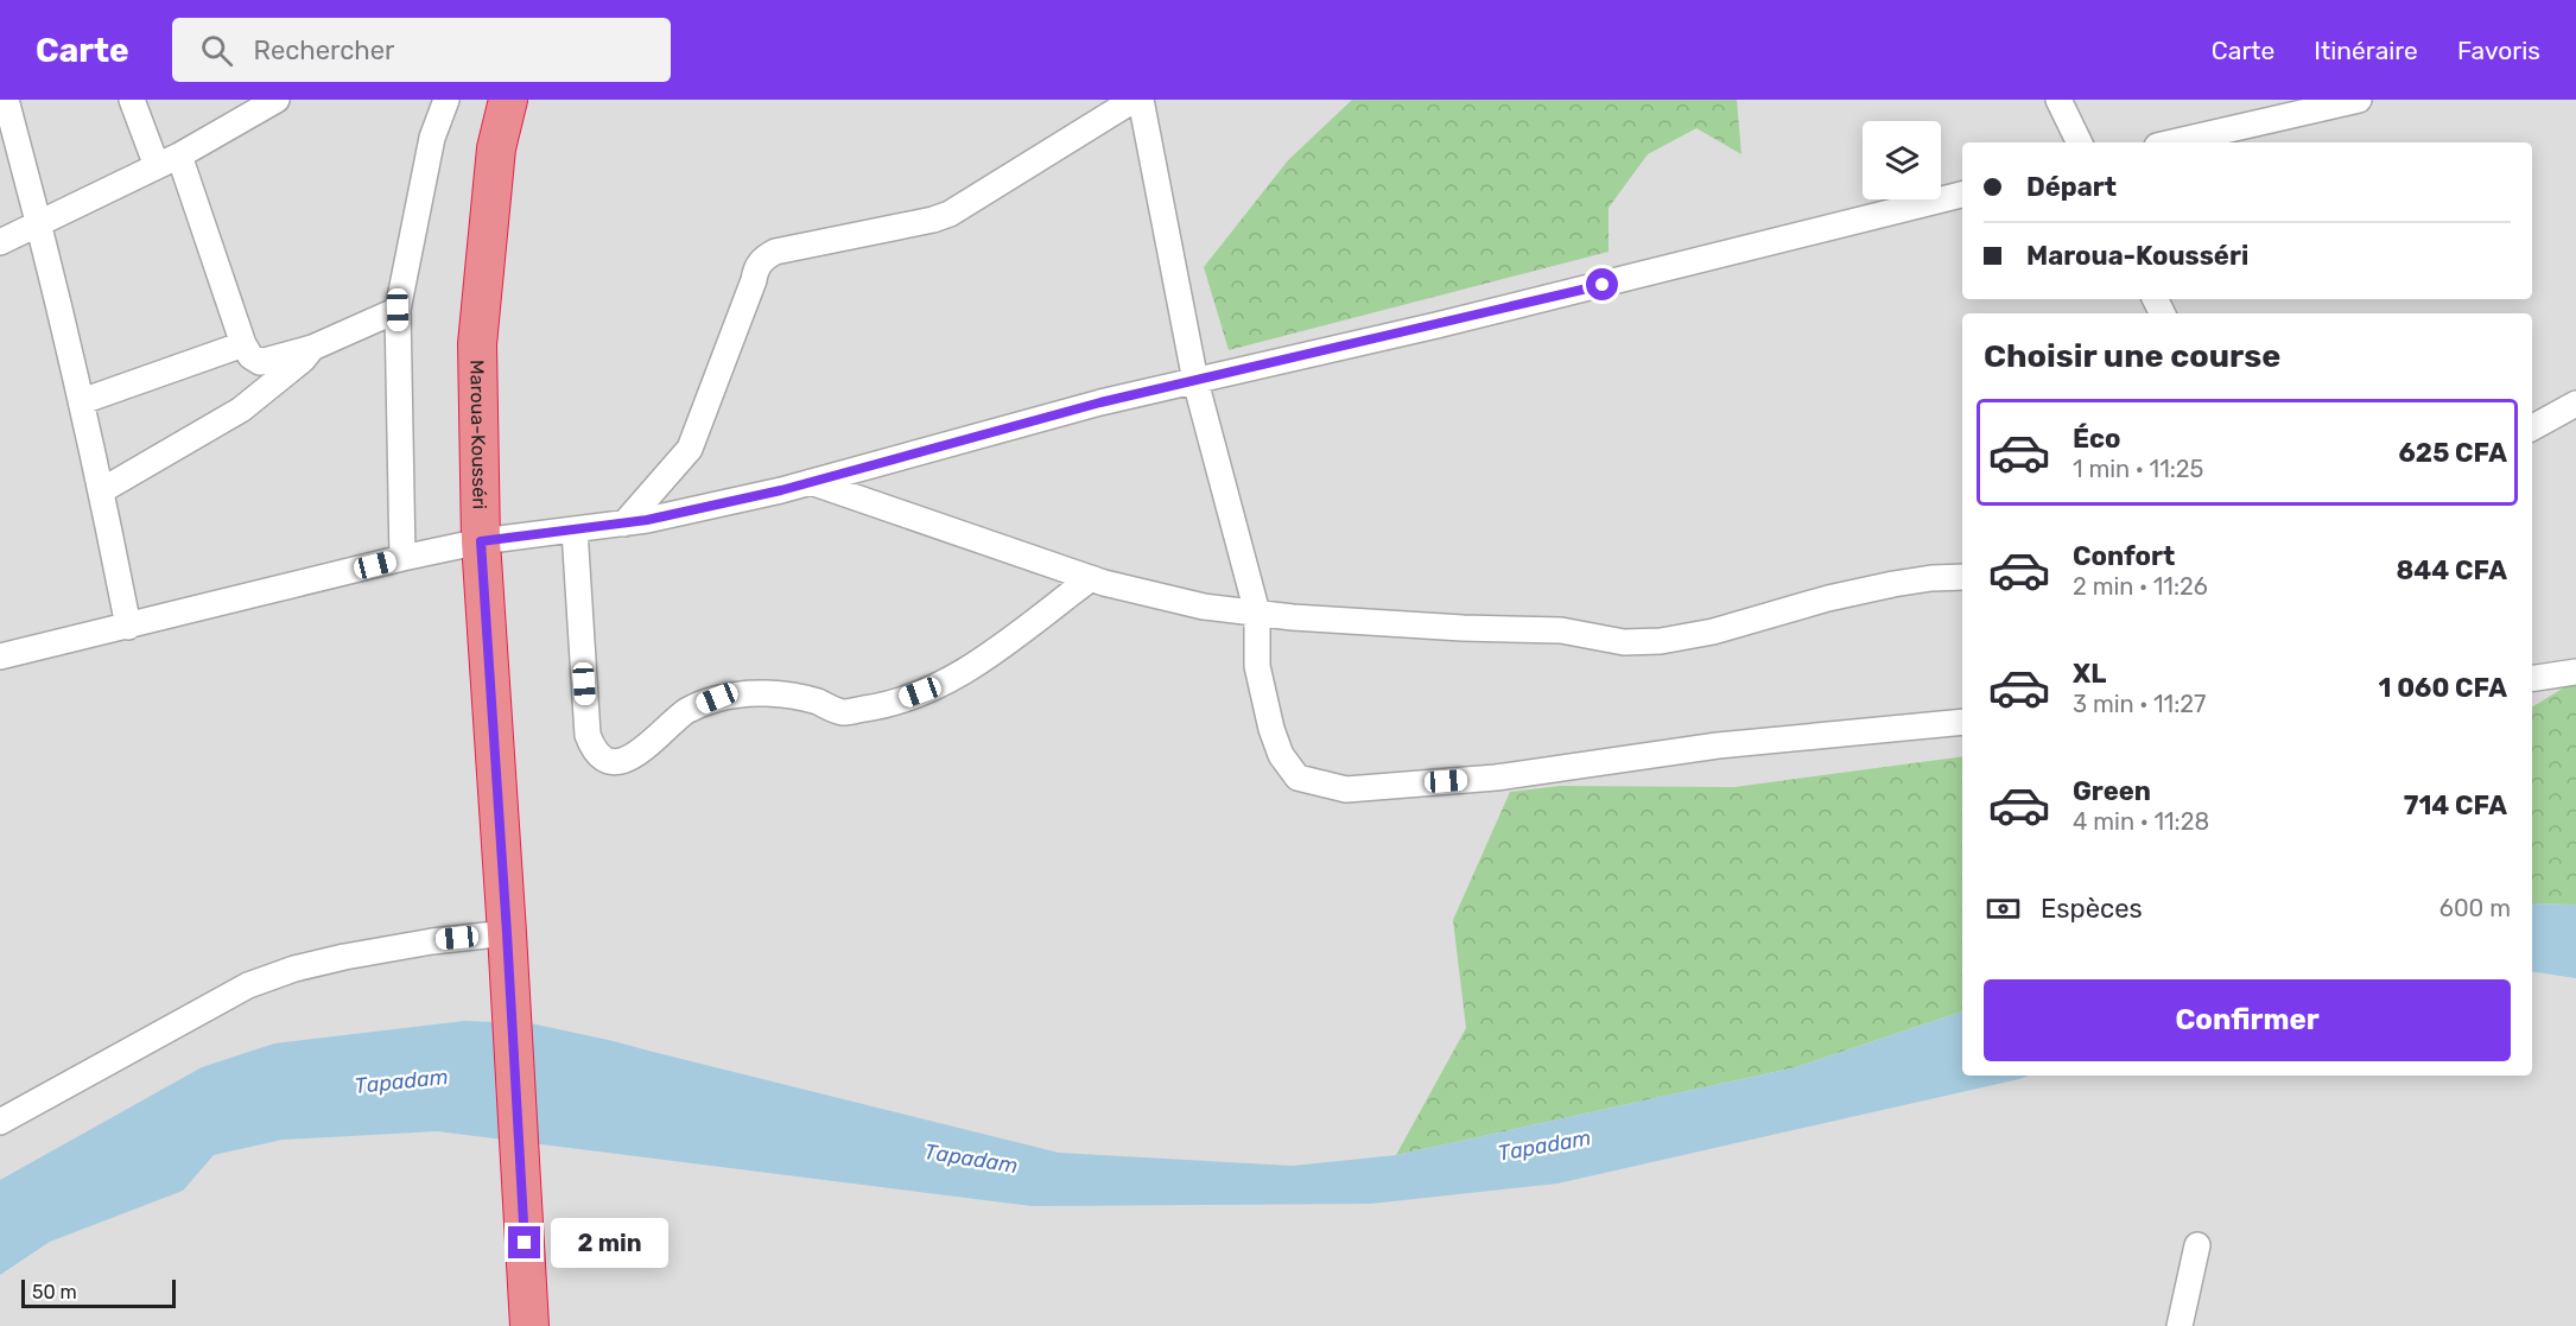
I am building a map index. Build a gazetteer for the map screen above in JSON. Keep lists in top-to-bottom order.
{
  "streets": {
    "highway": ["Maroua-Kousséri"]
  },
  "water": ["Tapadam"],
  "scale_bar": "50 m",
  "page": {
    "header": "Carte",
    "search": "Rechercher",
    "nav": ["Carte", "Itinéraire", "Favoris"],
    "banner": ["Départ", "Maroua-Kousséri"],
    "heading": "Choisir une course",
    "list": [
      {
        "name": "Éco",
        "note": "1 min · 11:25",
        "value": "625 CFA"
      },
      {
        "name": "Confort",
        "note": "2 min · 11:26",
        "value": "844 CFA"
      },
      {
        "name": "XL",
        "note": "3 min · 11:27",
        "value": "1 060 CFA"
      },
      {
        "name": "Green",
        "note": "4 min · 11:28",
        "value": "714 CFA"
      }
    ],
    "pay": ["Espèces", "600 m"],
    "buttons": "Confirmer",
    "bubble": "2 min",
    "scale": "50 m"
  }
}
